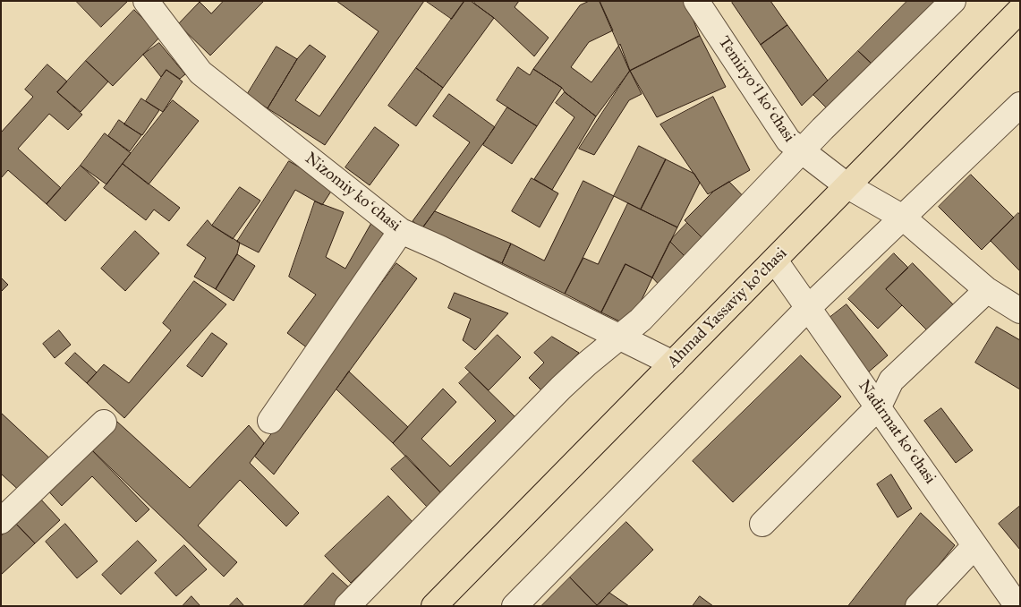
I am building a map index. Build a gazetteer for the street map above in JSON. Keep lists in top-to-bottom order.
{
  "streets": {
    "main road": ["Ahmad Yassaviy ko'chasi"],
    "street": ["Temiryoʻl koʻchasi", "Nizomiy koʻchasi", "Nadirmat koʻchasi"]
  },
  "crossings": [
    ["Temiryoʻl koʻchasi", "Ahmad Yassaviy ko'chasi"],
    ["Nizomiy koʻchasi", "Ahmad Yassaviy ko'chasi"],
    ["Ahmad Yassaviy ko'chasi", "Nadirmat koʻchasi"]
  ]
}
